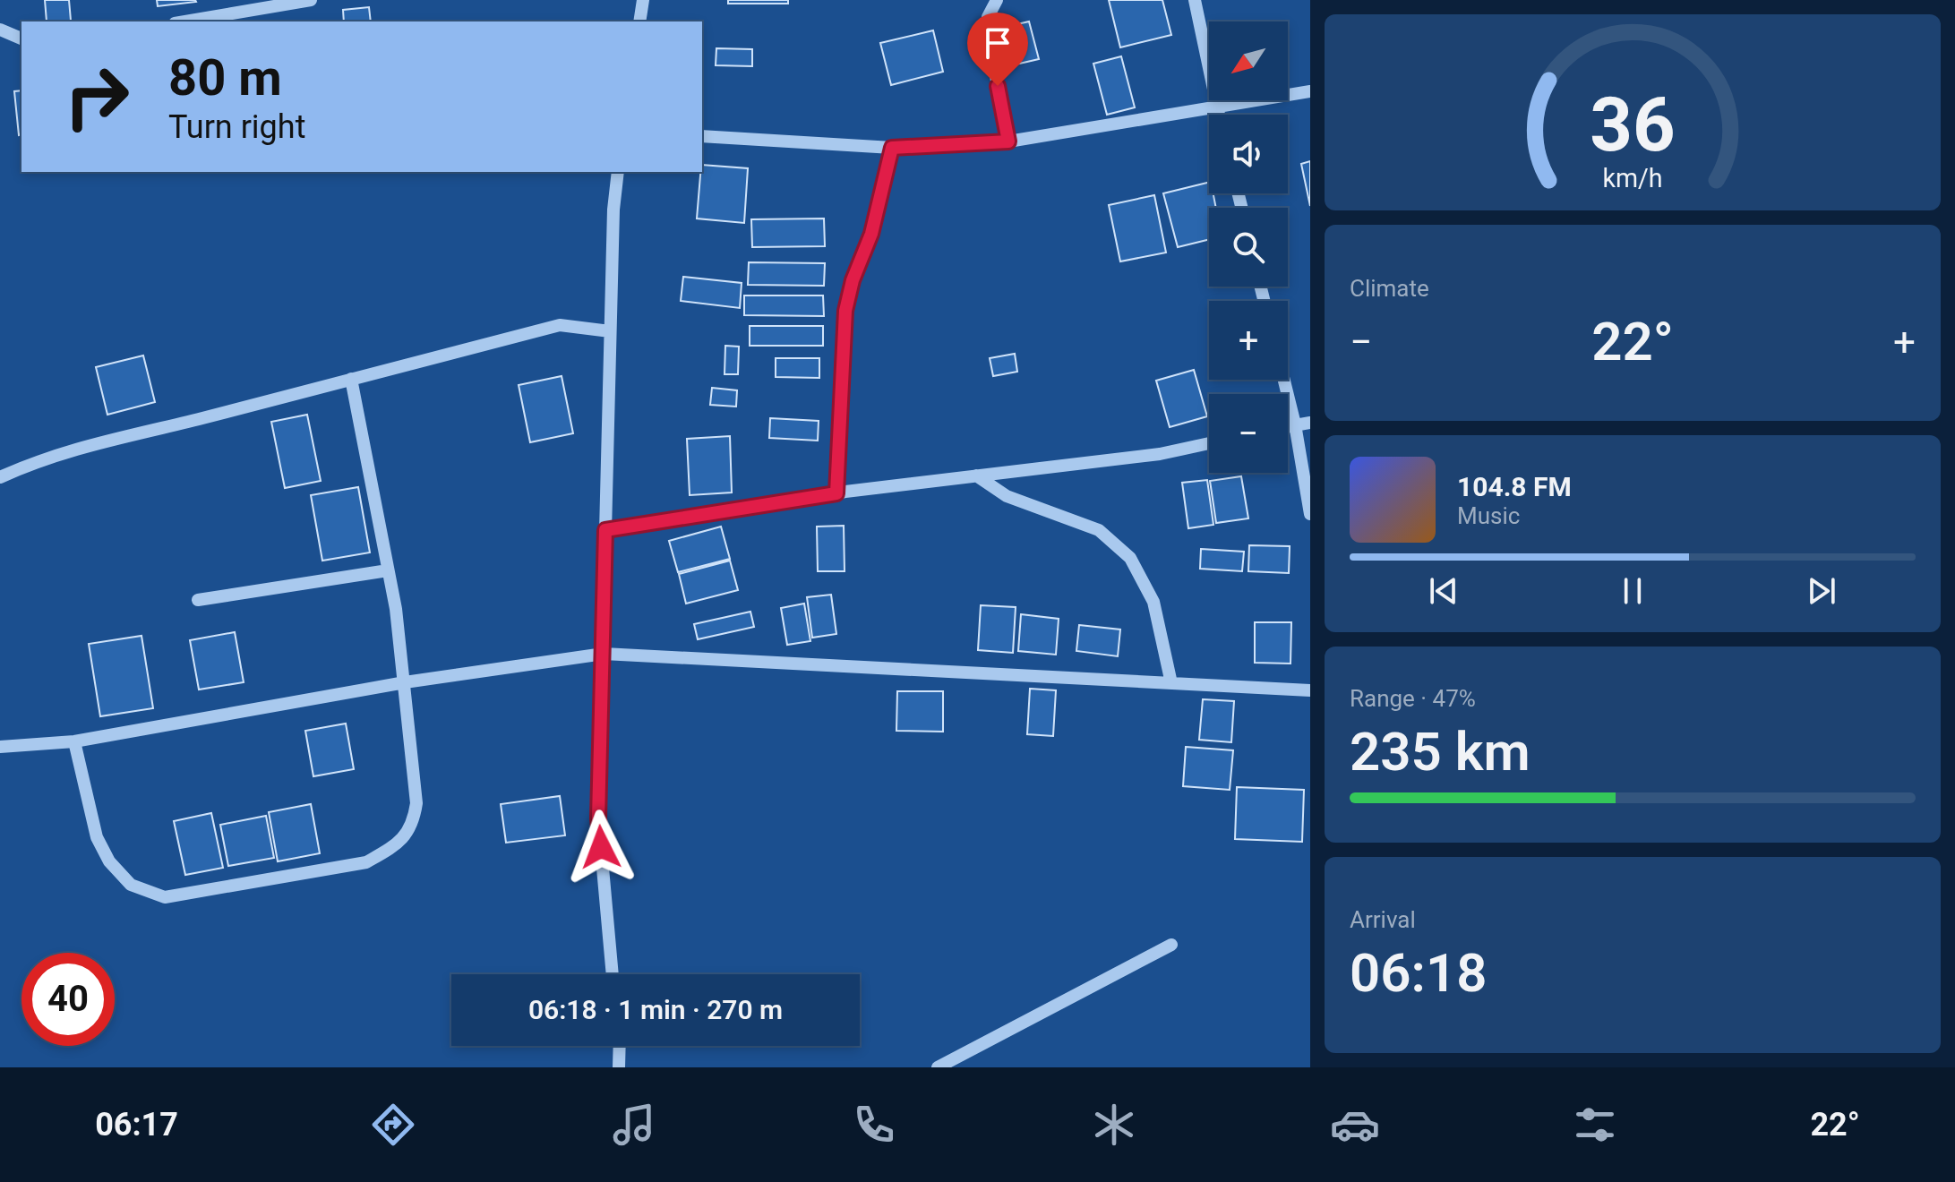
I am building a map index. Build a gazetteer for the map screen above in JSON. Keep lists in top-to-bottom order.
{
  "north": "bottom left",
  "page": {
    "map_buttons": ["+", "−"],
    "turn": ["80 m", "Turn right"],
    "tile": [
      "Climate",
      ["Range · 47%", "235 km"],
      ["Arrival", "06:18"]
    ],
    "heat": ["−", "22°", "+"],
    "song": ["104.8 FM", "Music"],
    "limit": "40",
    "trip": "06:18 · 1 min · 270 m",
    "tabs": ["06:17", "22°"],
    "gauge": ["36", "km/h"]
  }
}
